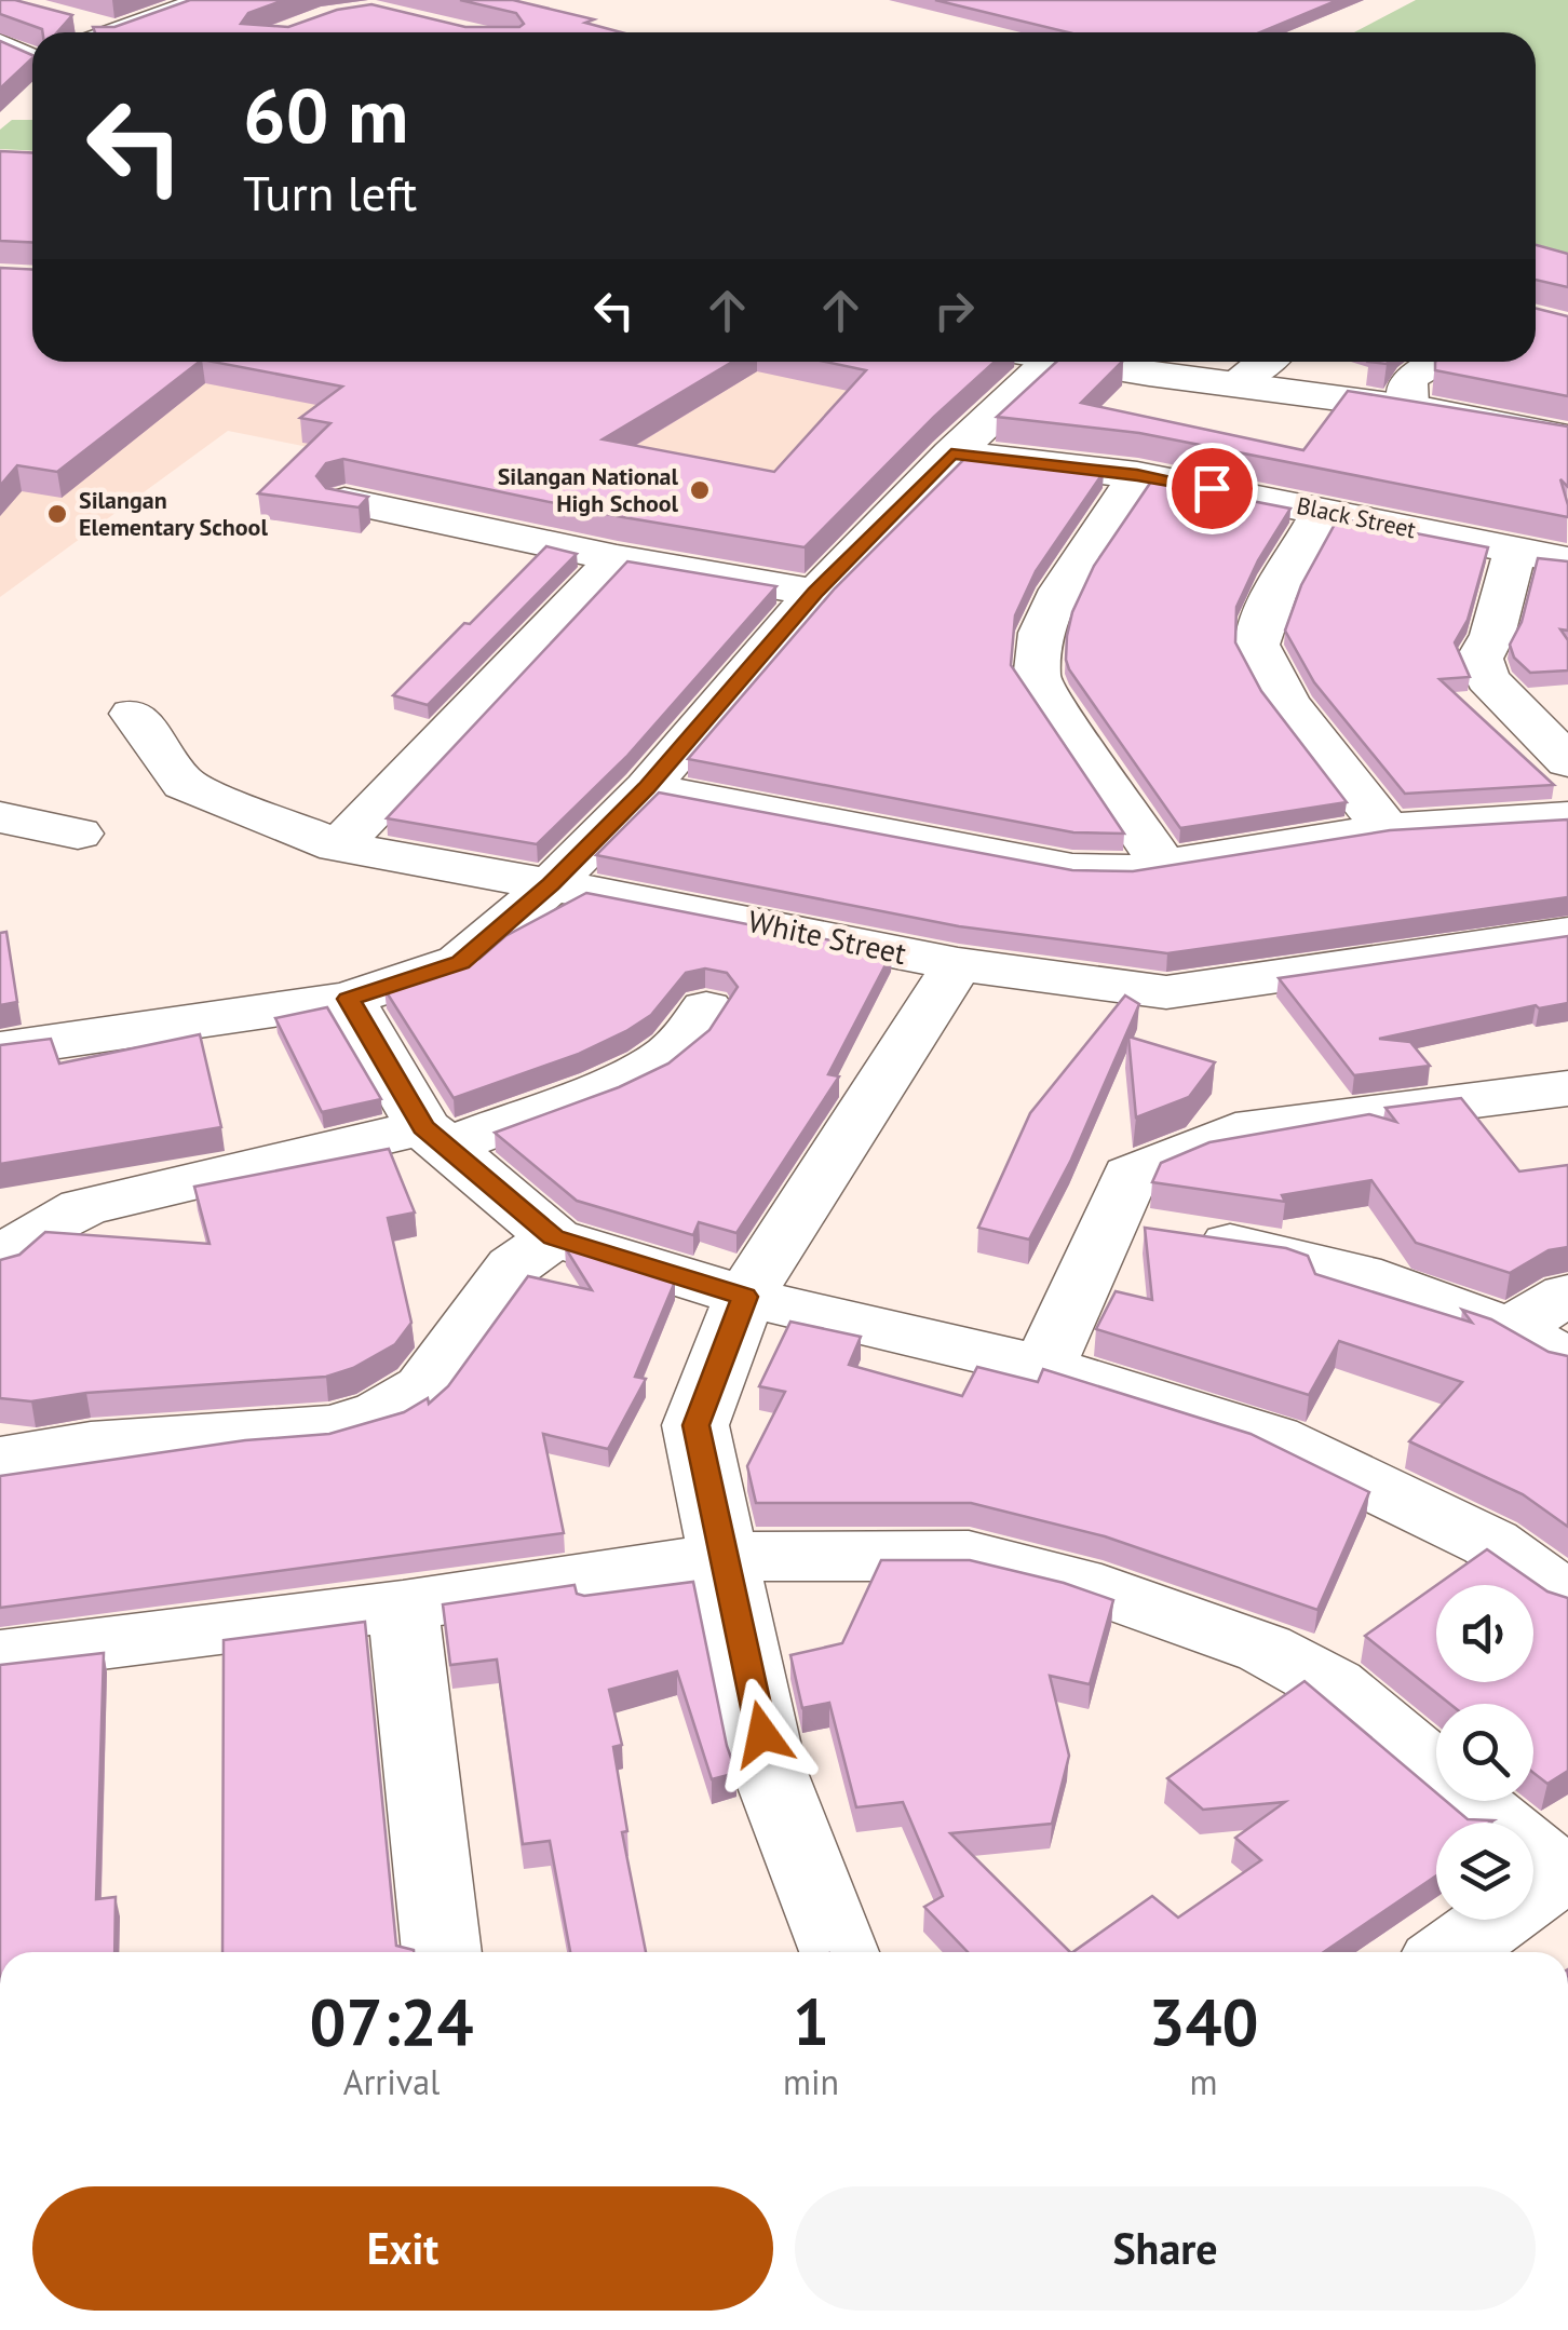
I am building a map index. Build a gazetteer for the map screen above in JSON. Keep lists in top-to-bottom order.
{
  "streets": {
    "street": ["Black Street", "White Street"]
  },
  "places": ["Silangan National High School", "Silangan Elementary School"],
  "page": {
    "turn": ["60 m", "Turn left"],
    "eta": [
      "07:24",
      "Arrival",
      "1",
      "min",
      "340",
      "m"
    ],
    "buttons": ["Exit", "Share"]
  }
}
